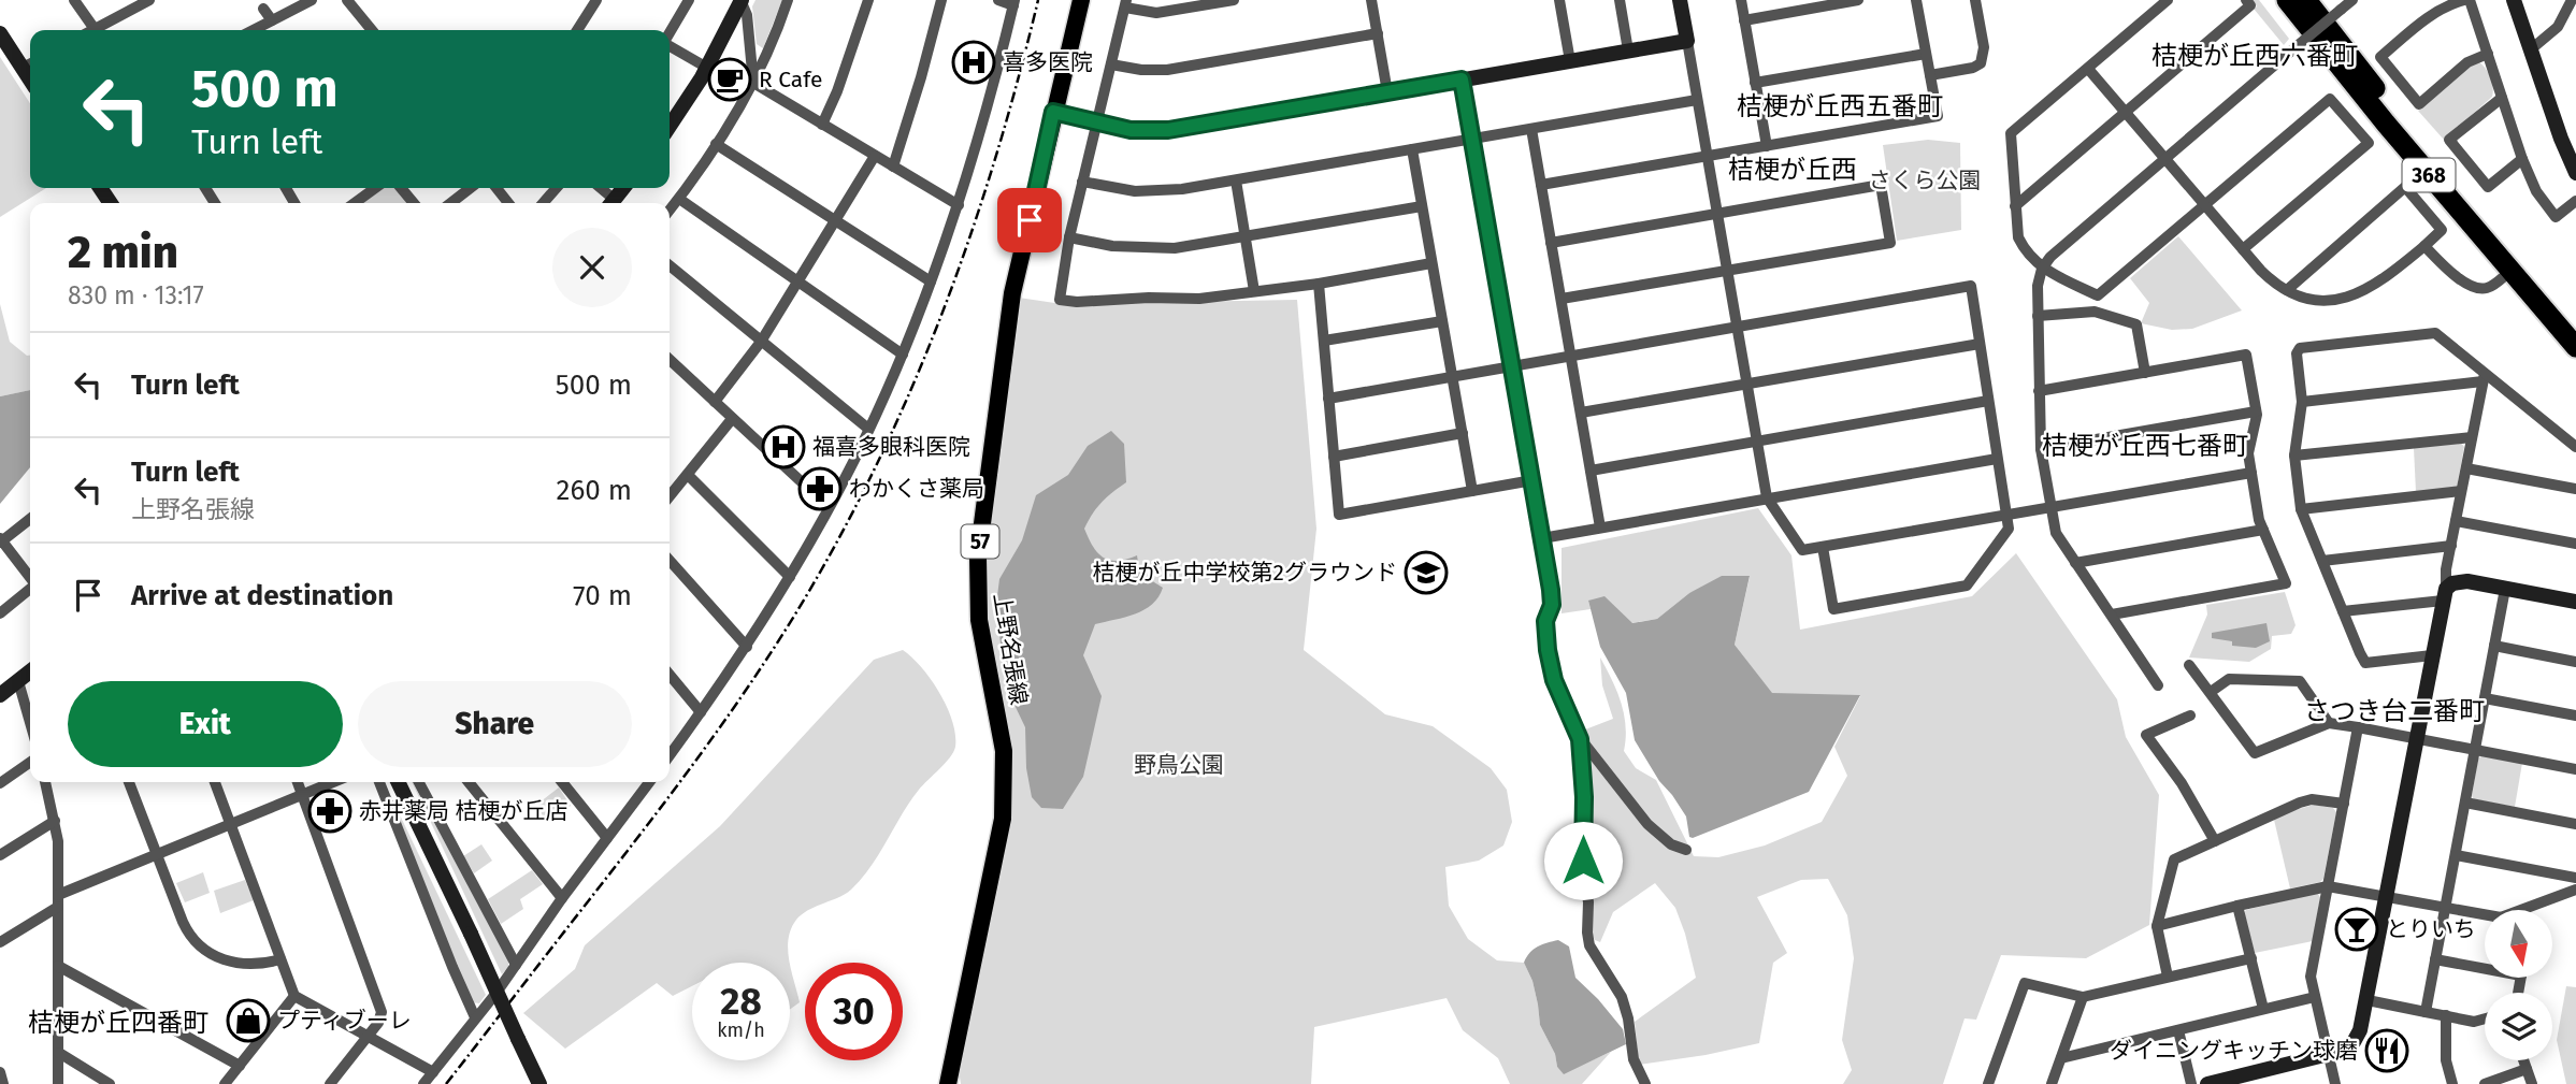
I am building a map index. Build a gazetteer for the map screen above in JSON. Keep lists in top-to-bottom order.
{
  "streets": {
    "highway": ["368"],
    "main road": ["57", "上野名張線"]
  },
  "districts": [
    "桔梗が丘西六番町",
    "桔梗が丘西五番町",
    "桔梗が丘西",
    "桔梗が丘西七番町",
    "さつき台二番町",
    "桔梗が丘四番町"
  ],
  "parks": ["さくら公園", "野鳥公園"],
  "places": {
    "hospital": ["喜多医院", "福喜多眼科医院"],
    "cafe": ["R Cafe"],
    "pharmacy": ["わかくさ薬局", "赤井薬局 桔梗が丘店"],
    "school or university": ["桔梗が丘中学校第2グラウンド"],
    "bar": ["とりいち"],
    "shop": ["プティブーレ"],
    "restaurant": ["ダイニングキッチン球磨"]
  },
  "north": "bottom",
  "page": {
    "turn": ["500 m", "Turn left"],
    "heading": ["2 min", "830 m · 13:17"],
    "list": [
      {
        "name": "Turn left",
        "value": "500 m"
      },
      {
        "name": "Turn left",
        "note": "上野名張線",
        "value": "260 m"
      },
      {
        "name": "Arrive at destination",
        "value": "70 m"
      }
    ],
    "buttons": ["Exit", "Share"],
    "speed": "28 km/h",
    "limit": "30"
  }
}
